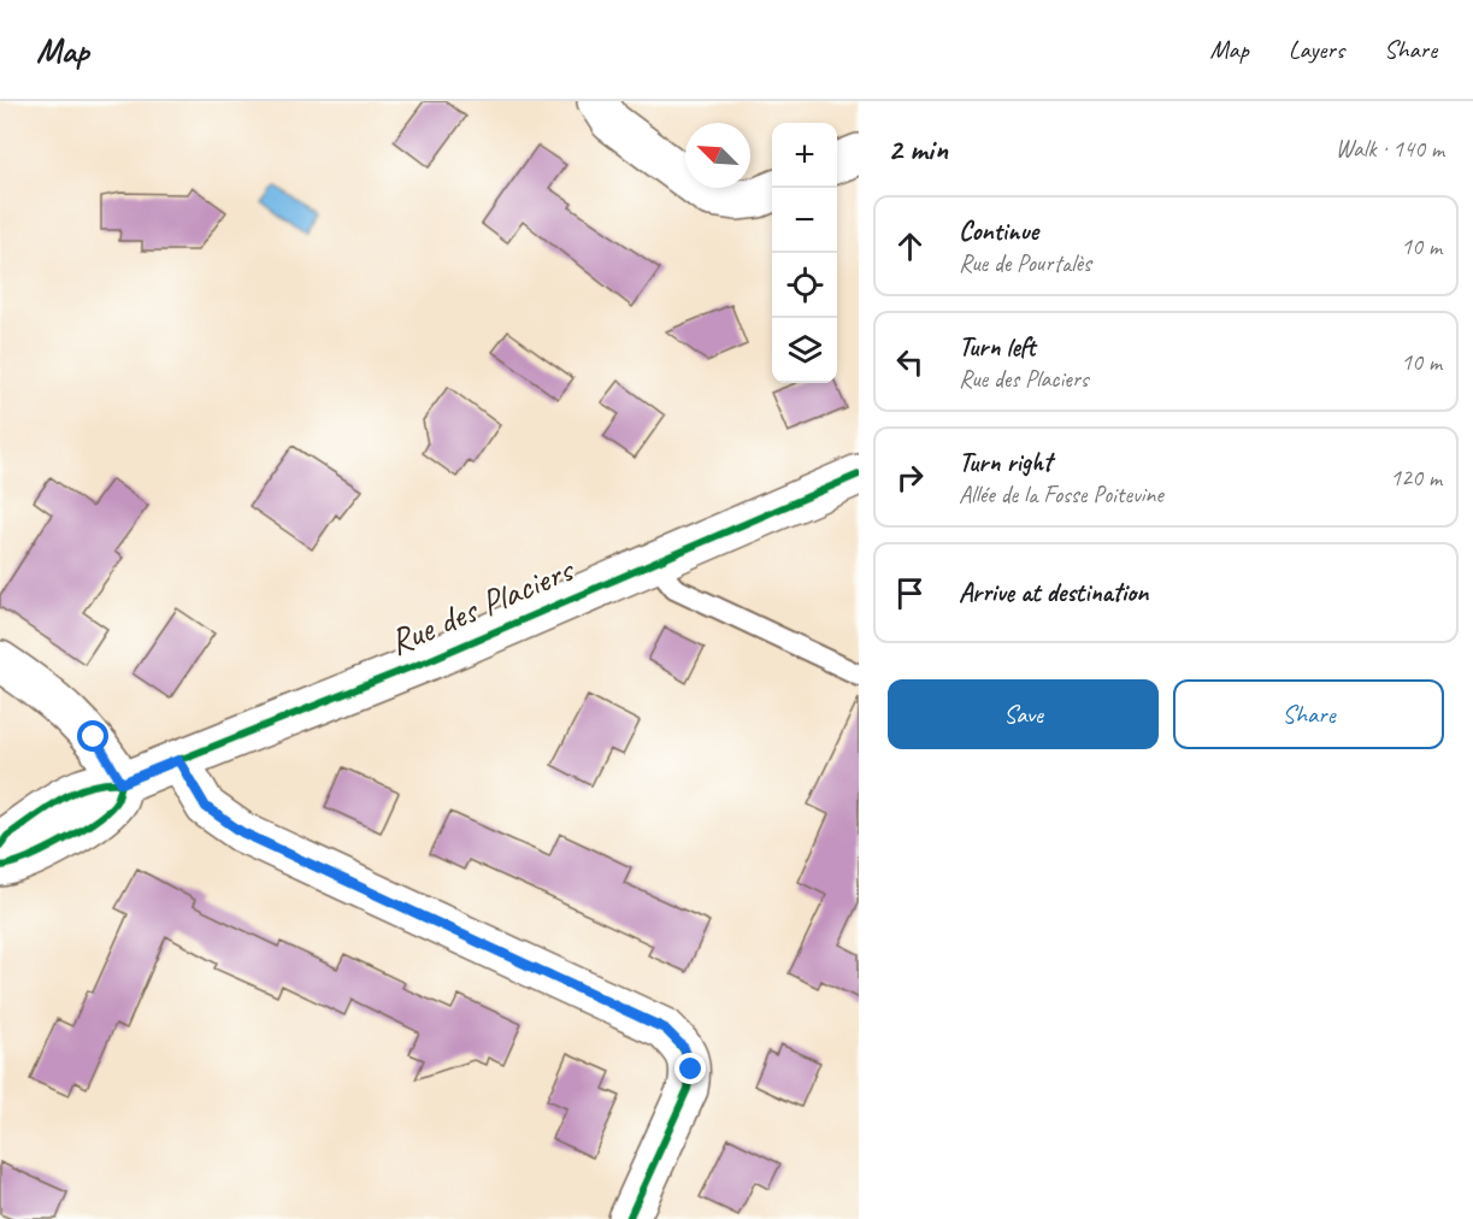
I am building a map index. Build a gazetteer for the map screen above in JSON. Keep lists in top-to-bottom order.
{
  "streets": {
    "street": ["Rue des Placiers"]
  },
  "north": "top left",
  "page": {
    "header": "Map",
    "nav": ["Map", "Layers", "Share"],
    "heading": ["2 min", "Walk · 140 m"],
    "map_buttons": ["+", "−"],
    "list": [
      ["Continue", "Rue de Pourtalès", "10 m"],
      ["Turn left", "Rue des Placiers", "10 m"],
      ["Turn right", "Allée de la Fosse Poitevine", "120 m"],
      "Arrive at destination"
    ],
    "buttons": ["Save", "Share"]
  }
}
